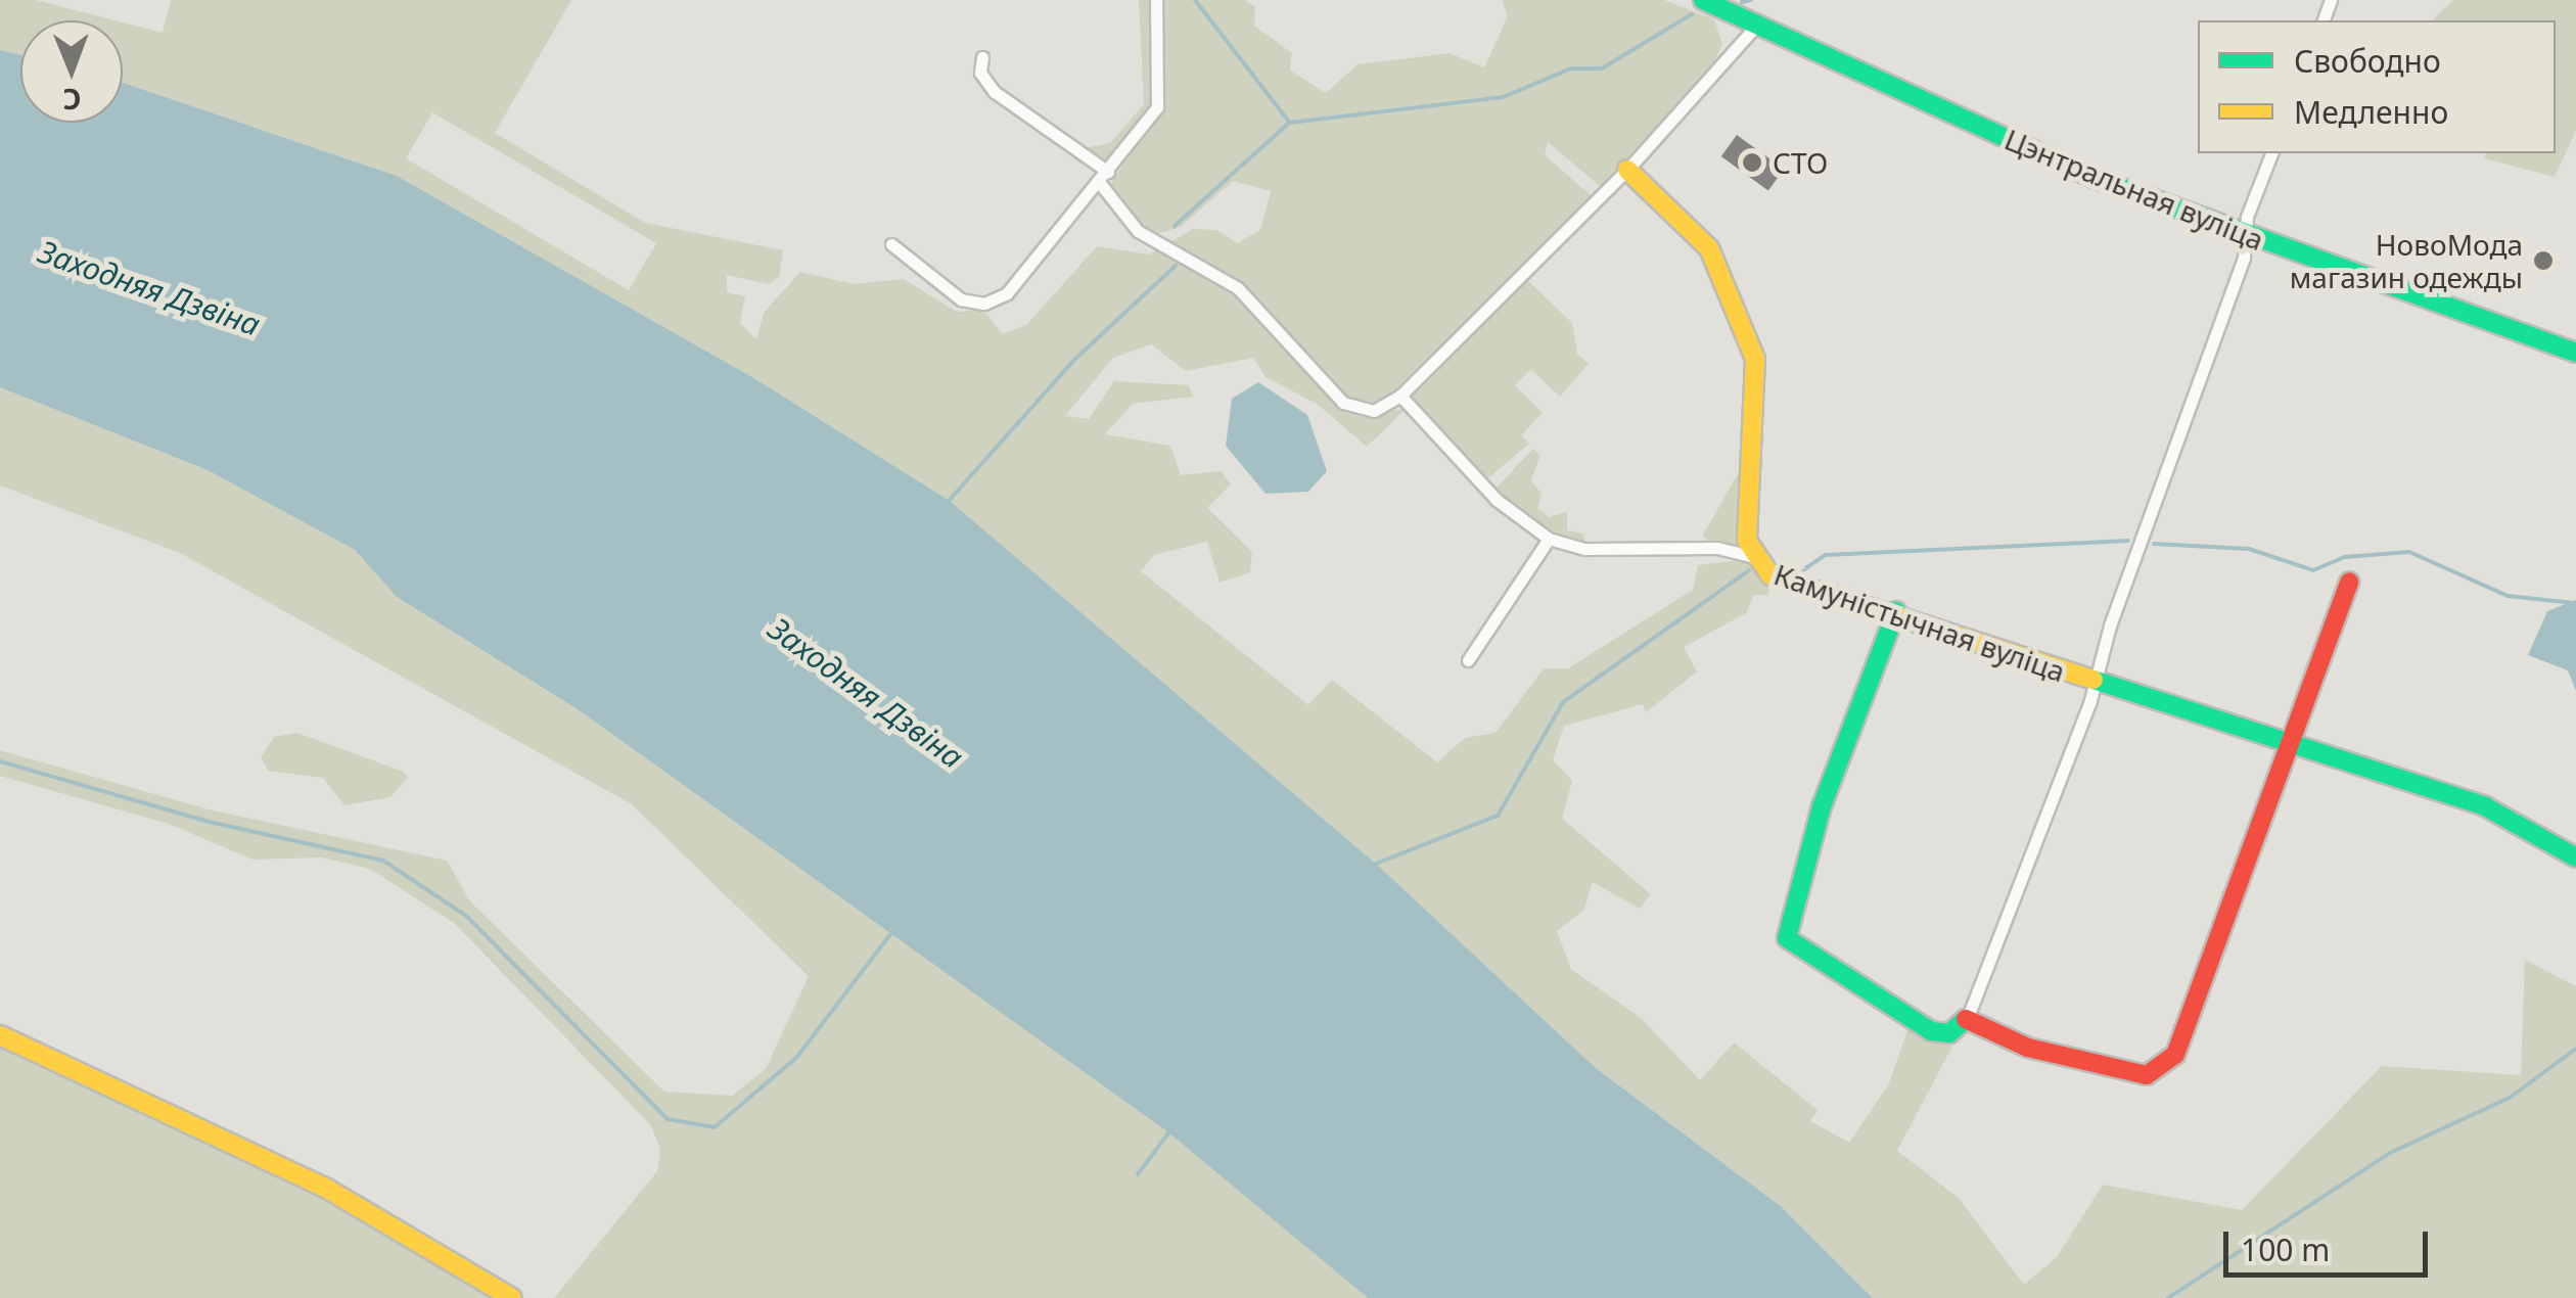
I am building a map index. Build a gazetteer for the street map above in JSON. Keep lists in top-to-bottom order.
{
  "streets": {
    "street": ["Цэнтральная вуліца", "Камуністычная вуліца"]
  },
  "crossings": [
    ["Цэнтральная вуліца", "Камуністычная вуліца"]
  ],
  "water": ["Заходняя Дзвіна"],
  "places": ["СТО", "НовоМода магазин одежды"],
  "legend": ["Свободно", "Медленно"],
  "scale_bar": "100 m",
  "north": "bottom"
}
